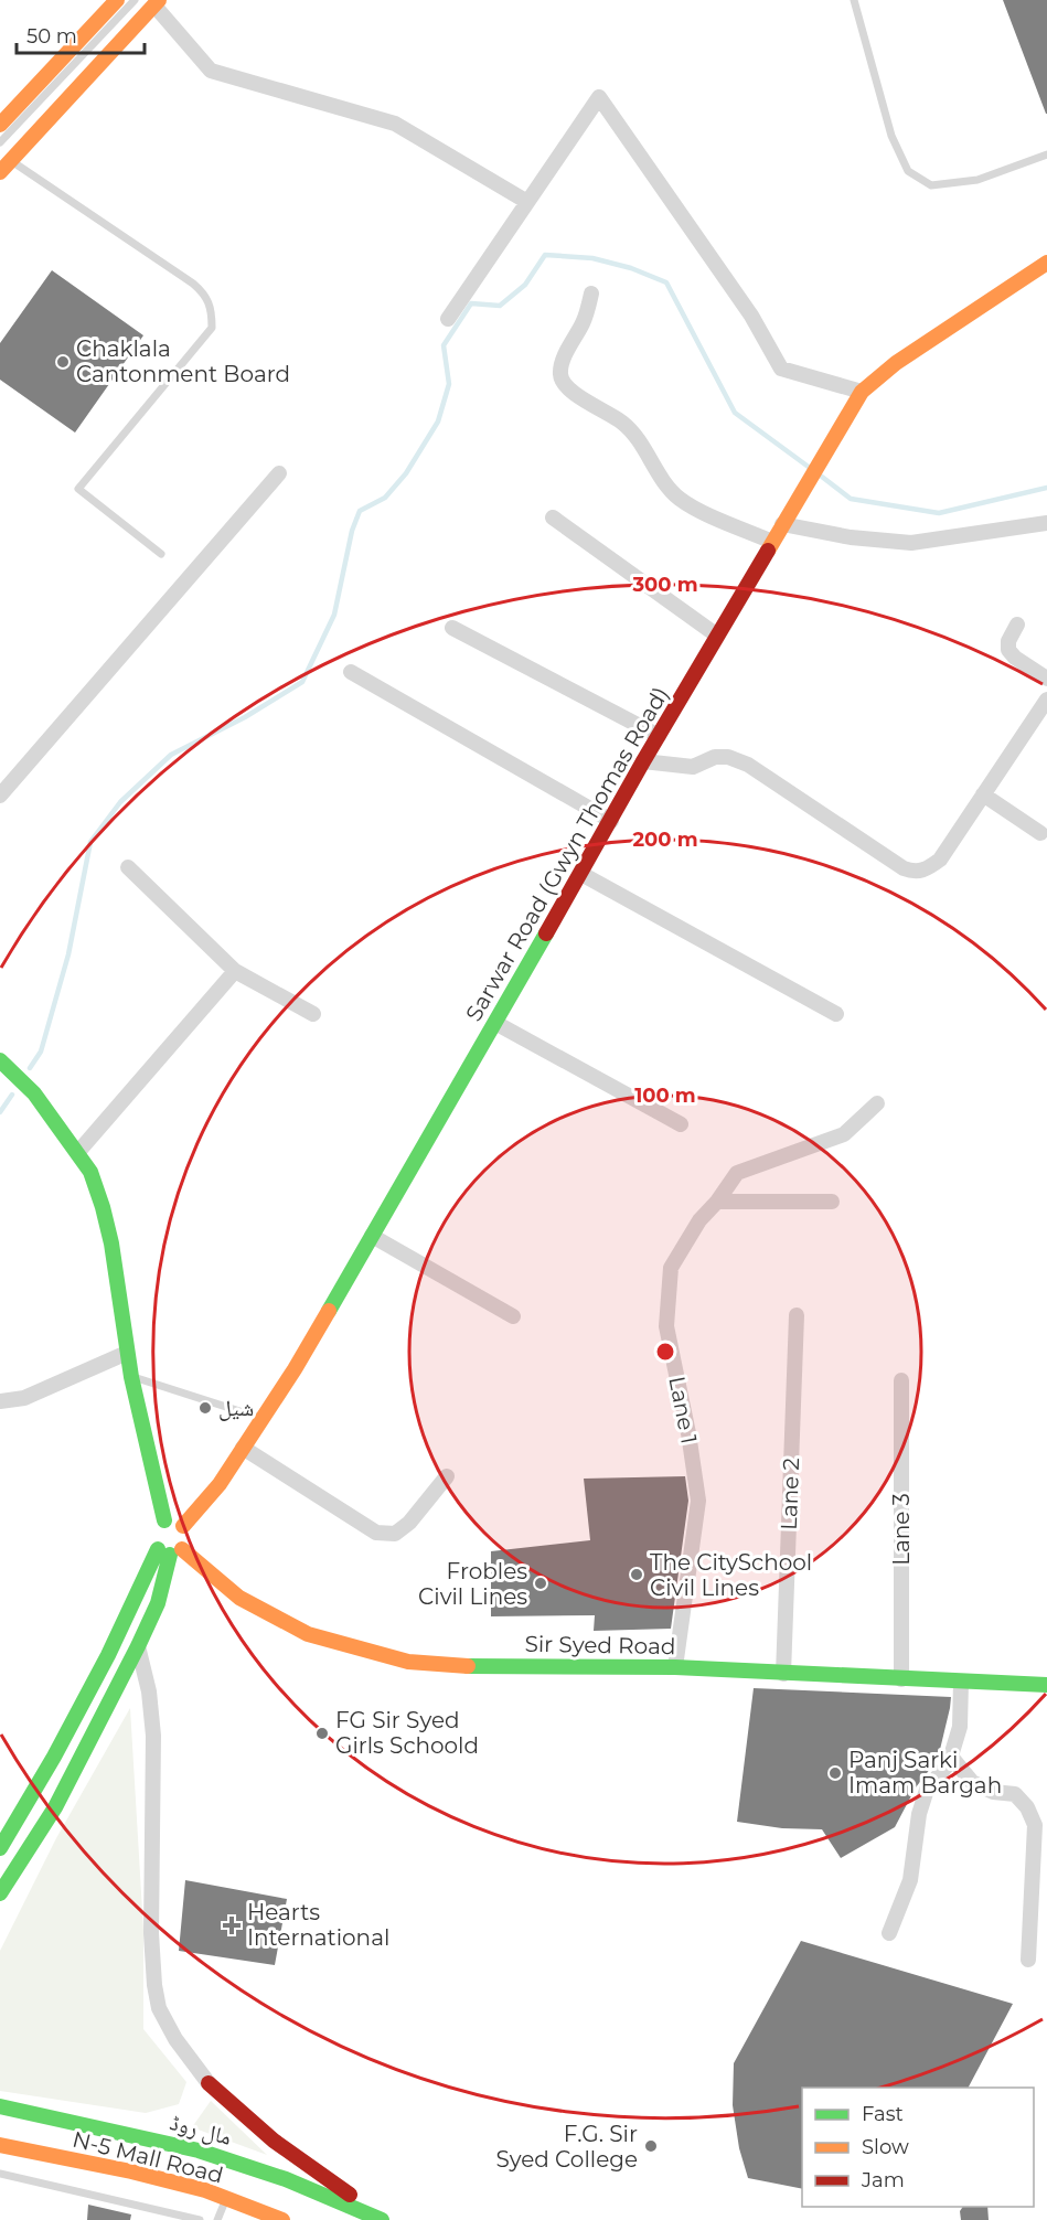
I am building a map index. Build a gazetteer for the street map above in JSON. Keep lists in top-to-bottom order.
{
  "streets": {
    "main road": [
      "Sarwar Road (Gwyn Thomas Road)",
      "Sir Syed Road",
      "مال روڈ",
      "N-5 Mall Road"
    ],
    "street": ["Lane 1", "Lane 2", "Lane 3"]
  },
  "crossings": [
    ["Lane 1", "Sir Syed Road"],
    ["Lane 2", "Sir Syed Road"],
    ["Lane 3", "Sir Syed Road"]
  ],
  "places": {
    "other": [
      "Chaklala Cantonment Board",
      "شیل",
      "The CitySchool Civil Lines",
      "Frobles Civil Lines",
      "FG Sir Syed Girls Schoold",
      "Panj Sarki Imam Bargah",
      "F.G. Sir Syed College"
    ],
    "health": ["Hearts International"]
  },
  "legend": ["Fast", "Slow", "Jam"],
  "scale_bar": "50 m",
  "rings": ["300 m", "200 m", "100 m"]
}
